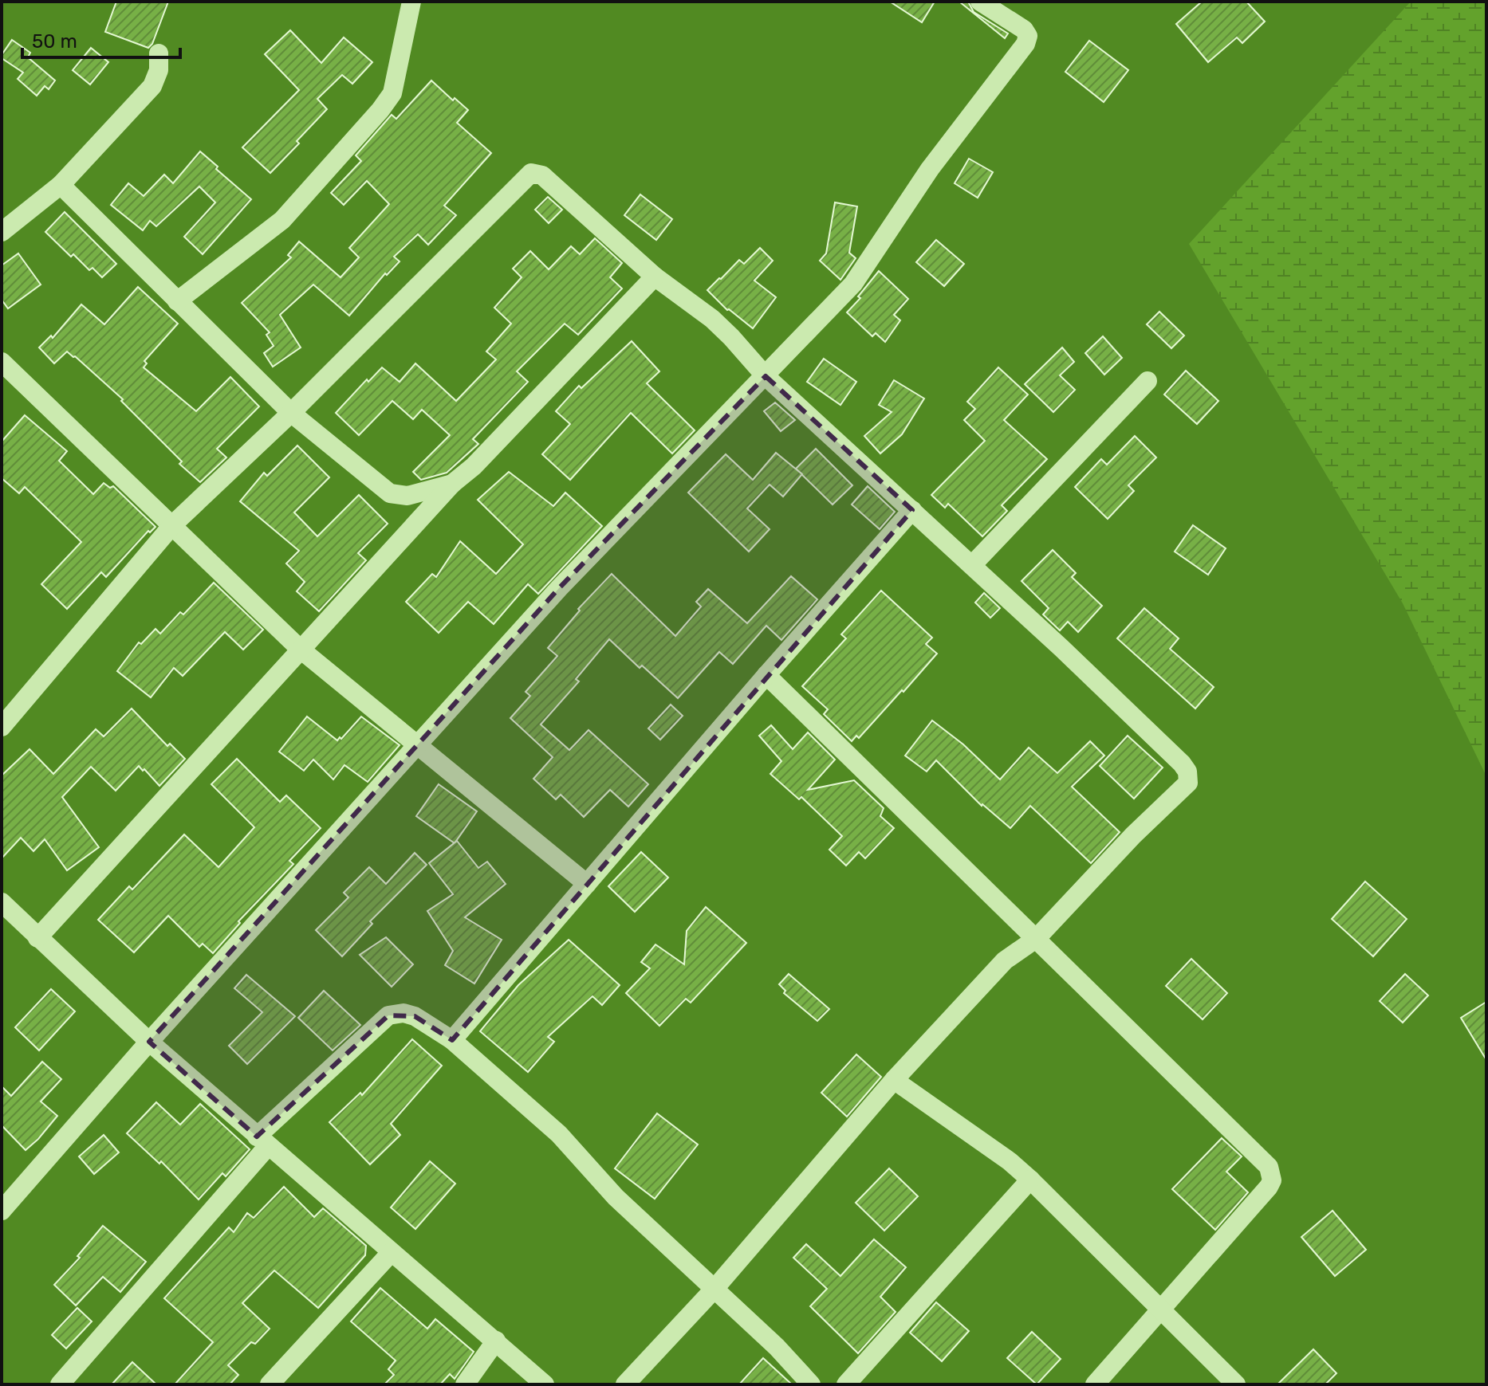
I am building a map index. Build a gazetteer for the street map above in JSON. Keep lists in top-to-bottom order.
{
  "scale_bar": "50 m"
}
